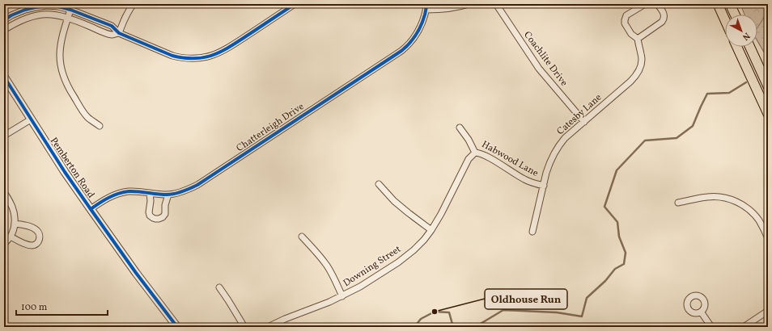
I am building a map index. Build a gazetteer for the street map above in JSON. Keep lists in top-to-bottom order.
{
  "streets": {
    "street": [
      "Coachlite Drive",
      "Catesby Lane",
      "Chatterleigh Drive",
      "Habwood Lane",
      "Pemberton Road",
      "Downing Street"
    ]
  },
  "crossings": [
    ["Coachlite Drive", "Catesby Lane"],
    ["Catesby Lane", "Habwood Lane"],
    ["Chatterleigh Drive", "Pemberton Road"],
    ["Habwood Lane", "Downing Street"]
  ],
  "places": ["Oldhouse Run"],
  "scale_bar": "100 m",
  "north": "bottom right"
}
